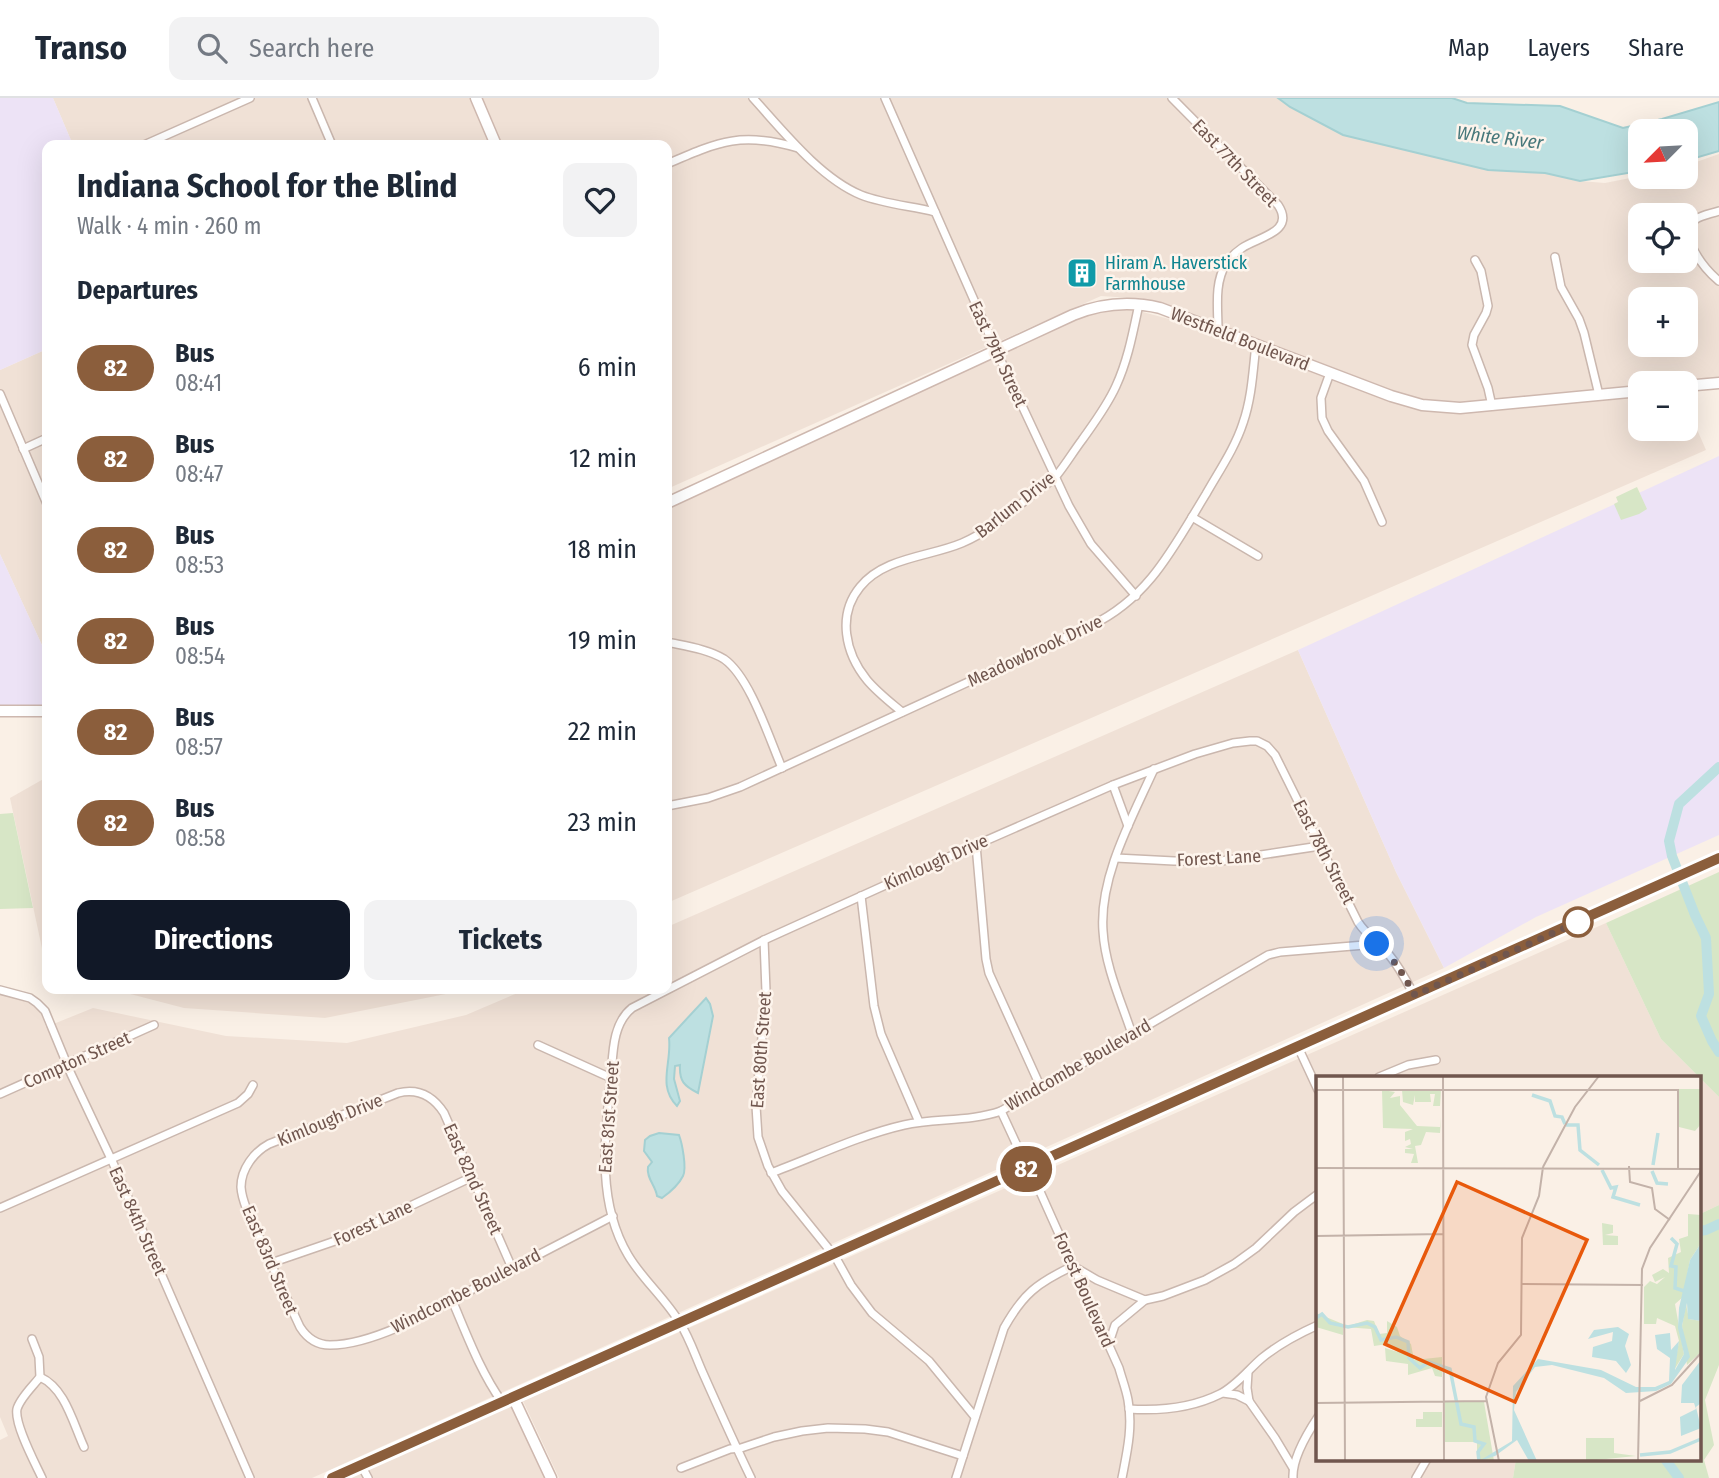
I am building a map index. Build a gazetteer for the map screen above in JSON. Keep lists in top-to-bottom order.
{
  "streets": {
    "main road": ["Westfield Boulevard"],
    "street": [
      "East 77th Street",
      "East 79th Street",
      "Barlum Drive",
      "Meadowbrook Drive",
      "East 78th Street",
      "Forest Lane",
      "Kimlough Drive",
      "East 80th Street",
      "Compton Street",
      "Windcombe Boulevard",
      "East 81st Street",
      "East 82nd Street",
      "East 84th Street",
      "East 83rd Street",
      "Forest Boulevard"
    ]
  },
  "crossings": [
    ["East 77th Street", "Westfield Boulevard"],
    ["Westfield Boulevard", "East 79th Street"],
    ["Westfield Boulevard", "Barlum Drive"],
    ["Westfield Boulevard", "Meadowbrook Drive"],
    ["East 79th Street", "Barlum Drive"],
    ["East 79th Street", "Meadowbrook Drive"],
    ["Barlum Drive", "Meadowbrook Drive"],
    ["East 78th Street", "Forest Lane"],
    ["East 78th Street", "Kimlough Drive"],
    ["East 78th Street", "Windcombe Boulevard"],
    ["Forest Lane", "East 82nd Street"],
    ["Forest Lane", "East 83rd Street"],
    ["Kimlough Drive", "East 80th Street"],
    ["Kimlough Drive", "East 81st Street"],
    ["Kimlough Drive", "East 82nd Street"],
    ["Kimlough Drive", "East 83rd Street"],
    ["East 80th Street", "Windcombe Boulevard"],
    ["Compton Street", "East 84th Street"],
    ["Windcombe Boulevard", "East 81st Street"],
    ["Windcombe Boulevard", "East 82nd Street"],
    ["Windcombe Boulevard", "East 83rd Street"],
    ["Windcombe Boulevard", "Forest Boulevard"]
  ],
  "water": ["White River"],
  "places": {
    "building": ["Hiram A. Haverstick Farmhouse"]
  },
  "lines": ["bus line 82"],
  "north": "bottom left",
  "page": {
    "header": "Transo",
    "search": "Search here",
    "nav": ["Map", "Layers", "Share"],
    "on_map": "82",
    "map_buttons": ["+", "−"],
    "heading": [
      ["Indiana School for the Blind", "Walk · 4 min · 260 m"],
      "Departures"
    ],
    "list": [
      {
        "mark": "82",
        "name": "Bus",
        "note": "08:41",
        "value": "6 min"
      },
      {
        "mark": "82",
        "name": "Bus",
        "note": "08:47",
        "value": "12 min"
      },
      {
        "mark": "82",
        "name": "Bus",
        "note": "08:53",
        "value": "18 min"
      },
      {
        "mark": "82",
        "name": "Bus",
        "note": "08:54",
        "value": "19 min"
      },
      {
        "mark": "82",
        "name": "Bus",
        "note": "08:57",
        "value": "22 min"
      },
      {
        "mark": "82",
        "name": "Bus",
        "note": "08:58",
        "value": "23 min"
      }
    ],
    "buttons": ["Directions", "Tickets"]
  }
}
